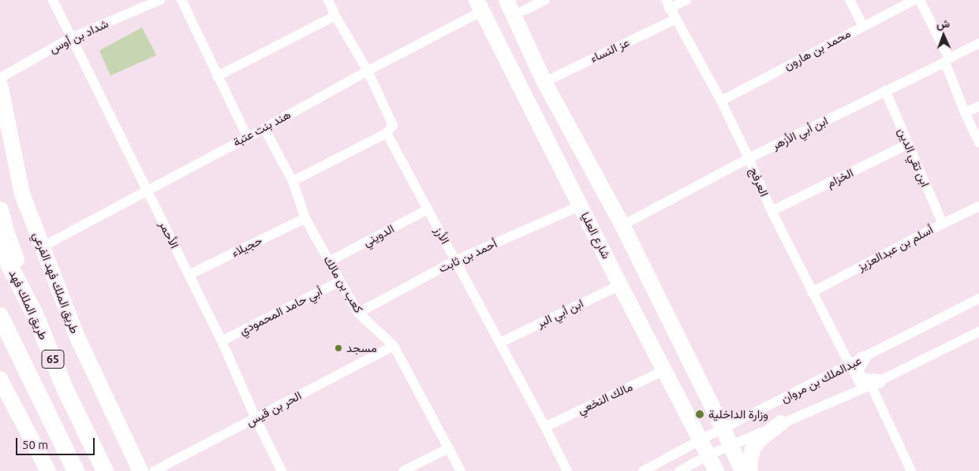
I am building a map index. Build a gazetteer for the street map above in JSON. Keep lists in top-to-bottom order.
{
  "streets": {
    "highway": ["طريق الملك فهد", "65"],
    "main road": ["شارع العليا", "طريق الملك فهد الفرعي"],
    "street": [
      "شداد بن أوس",
      "محمد بن هارون",
      "عز النساء",
      "هند بنت عتبة",
      "ابن أبي الأزهر",
      "ابن تقي الدين",
      "الخزام",
      "العرفج",
      "الأحمر",
      "الدويني",
      "الأرز",
      "حجيلاء",
      "أسلم بن عبدالعزيز",
      "أحمد بن ثابت",
      "كعب بن مالك",
      "أبي حامد المحمودي",
      "ابن أبي البر",
      "عبدالملك بن مروان",
      "مالك النخعي",
      "الحر بن قيس"
    ]
  },
  "crossings": [
    ["شداد بن أوس", "الأحمر"],
    ["محمد بن هارون", "العرفج"],
    ["عز النساء", "العرفج"],
    ["هند بنت عتبة", "الأحمر"],
    ["هند بنت عتبة", "شارع العليا"],
    ["هند بنت عتبة", "طريق الملك فهد الفرعي"],
    ["هند بنت عتبة", "كعب بن مالك"],
    ["ابن أبي الأزهر", "ابن تقي الدين"],
    ["ابن أبي الأزهر", "العرفج"],
    ["ابن تقي الدين", "الخزام"],
    ["ابن تقي الدين", "أسلم بن عبدالعزيز"],
    ["الخزام", "العرفج"],
    ["العرفج", "أسلم بن عبدالعزيز"],
    ["العرفج", "عبدالملك بن مروان"],
    ["الأحمر", "حجيلاء"],
    ["الأحمر", "أبي حامد المحمودي"],
    ["الأحمر", "الحر بن قيس"],
    ["الدويني", "الأرز"],
    ["الدويني", "كعب بن مالك"],
    ["الأرز", "أحمد بن ثابت"],
    ["الأرز", "ابن أبي البر"],
    ["الأرز", "مالك النخعي"],
    ["شارع العليا", "أحمد بن ثابت"],
    ["شارع العليا", "ابن أبي البر"],
    ["شارع العليا", "عبدالملك بن مروان"],
    ["شارع العليا", "مالك النخعي"],
    ["حجيلاء", "كعب بن مالك"],
    ["أحمد بن ثابت", "كعب بن مالك"],
    ["كعب بن مالك", "أبي حامد المحمودي"],
    ["كعب بن مالك", "الحر بن قيس"]
  ],
  "places": ["مسجد", "وزارة الداخلية"],
  "scale_bar": "50 m",
  "north": "top"
}
